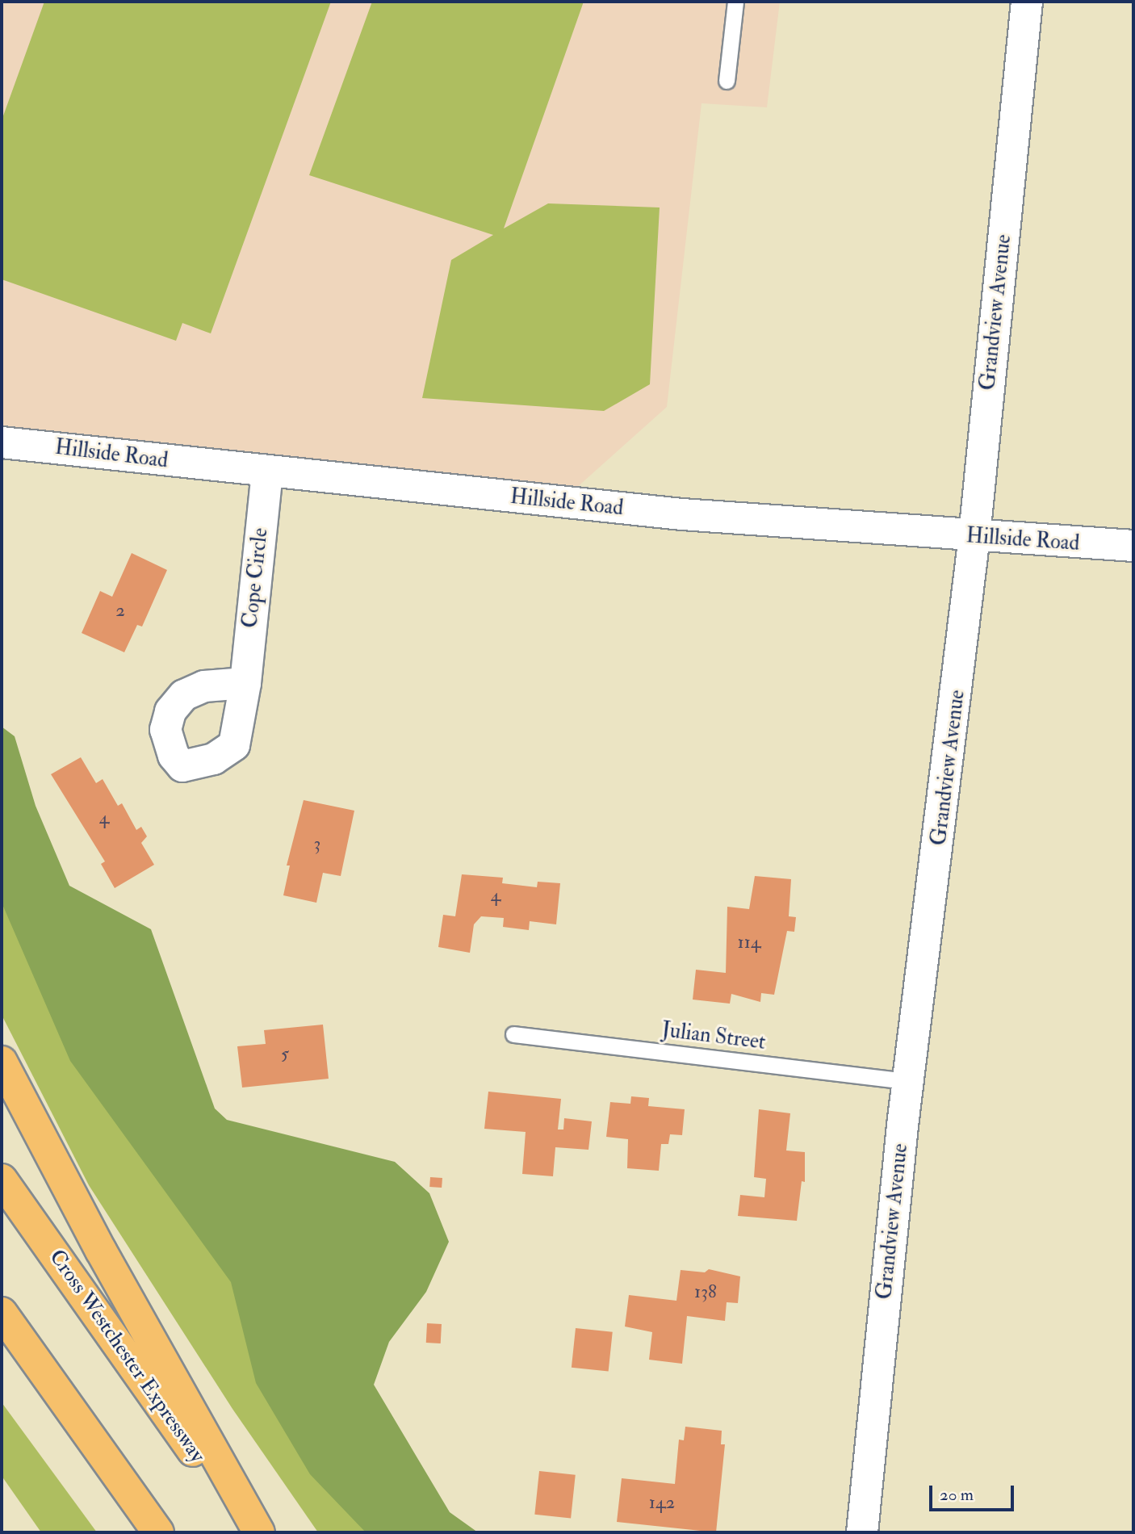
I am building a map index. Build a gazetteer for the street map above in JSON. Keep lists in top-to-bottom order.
{
  "streets": {
    "highway": ["Cross Westchester Expressway"],
    "street": ["Grandview Avenue", "Hillside Road", "Cope Circle"],
    "lane": ["Julian Street"]
  },
  "crossings": [
    ["Grandview Avenue", "Hillside Road"],
    ["Grandview Avenue", "Julian Street"],
    ["Hillside Road", "Cope Circle"]
  ],
  "house_numbers": [
    "2",
    "4",
    "3",
    "4",
    "114",
    "5",
    "138",
    "142"
  ],
  "scale_bar": "20 m"
}
